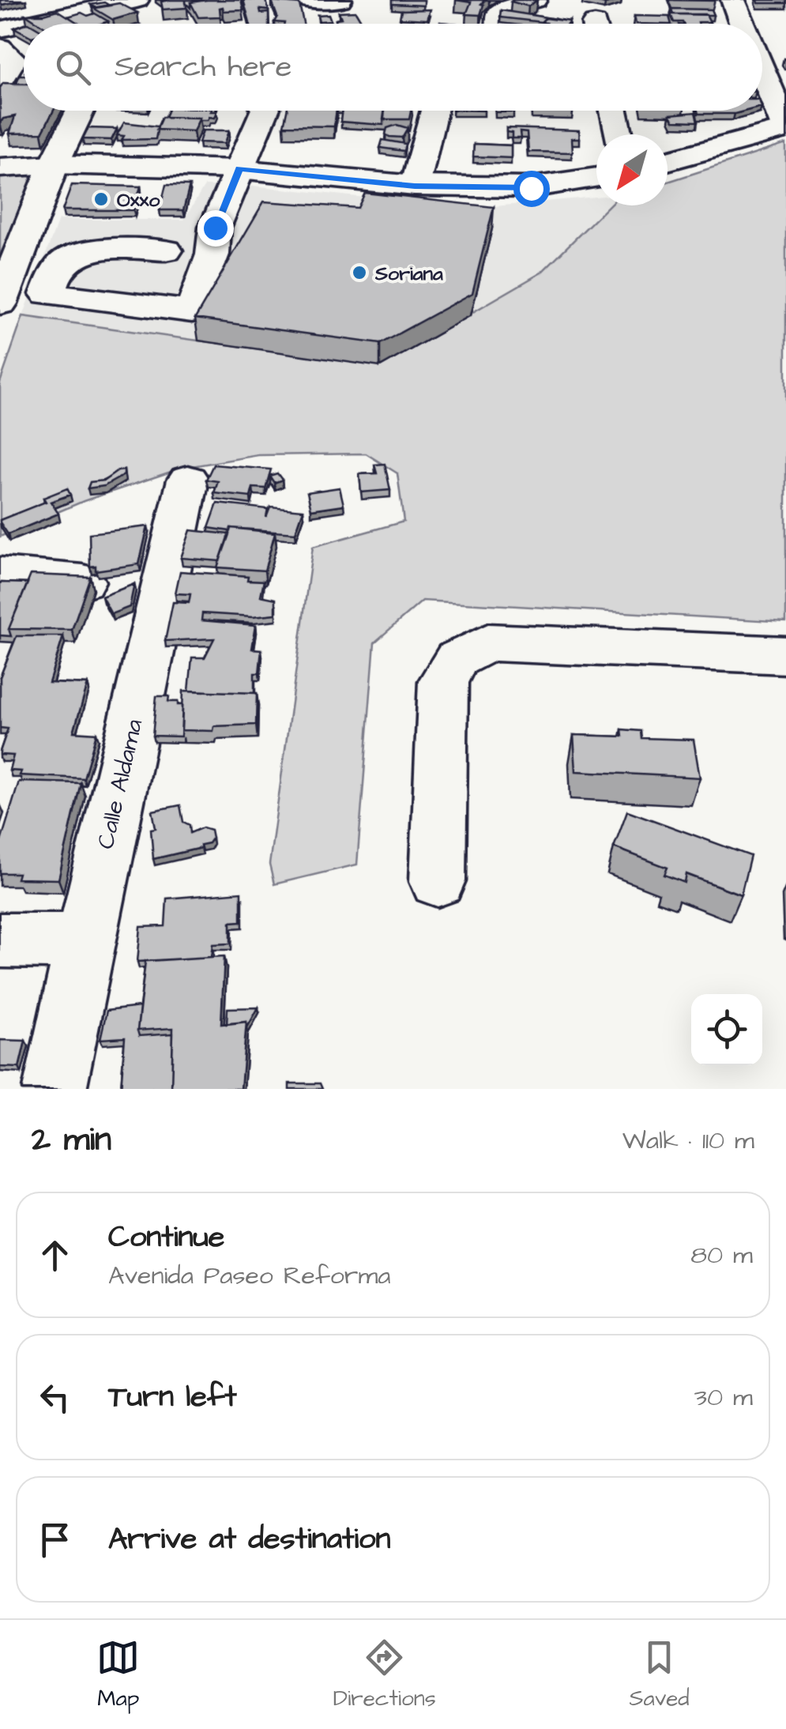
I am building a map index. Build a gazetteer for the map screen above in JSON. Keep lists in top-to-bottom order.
{
  "streets": {
    "street": ["Calle Aldama"]
  },
  "places": ["Oxxo", "Soriana"],
  "north": "bottom left",
  "page": {
    "search": "Search here",
    "heading": ["2 min", "Walk · 110 m"],
    "list": [
      ["Continue", "Avenida Paseo Reforma", "80 m"],
      ["Turn left", "30 m"],
      "Arrive at destination"
    ],
    "nav": ["Map", "Directions", "Saved"]
  }
}
